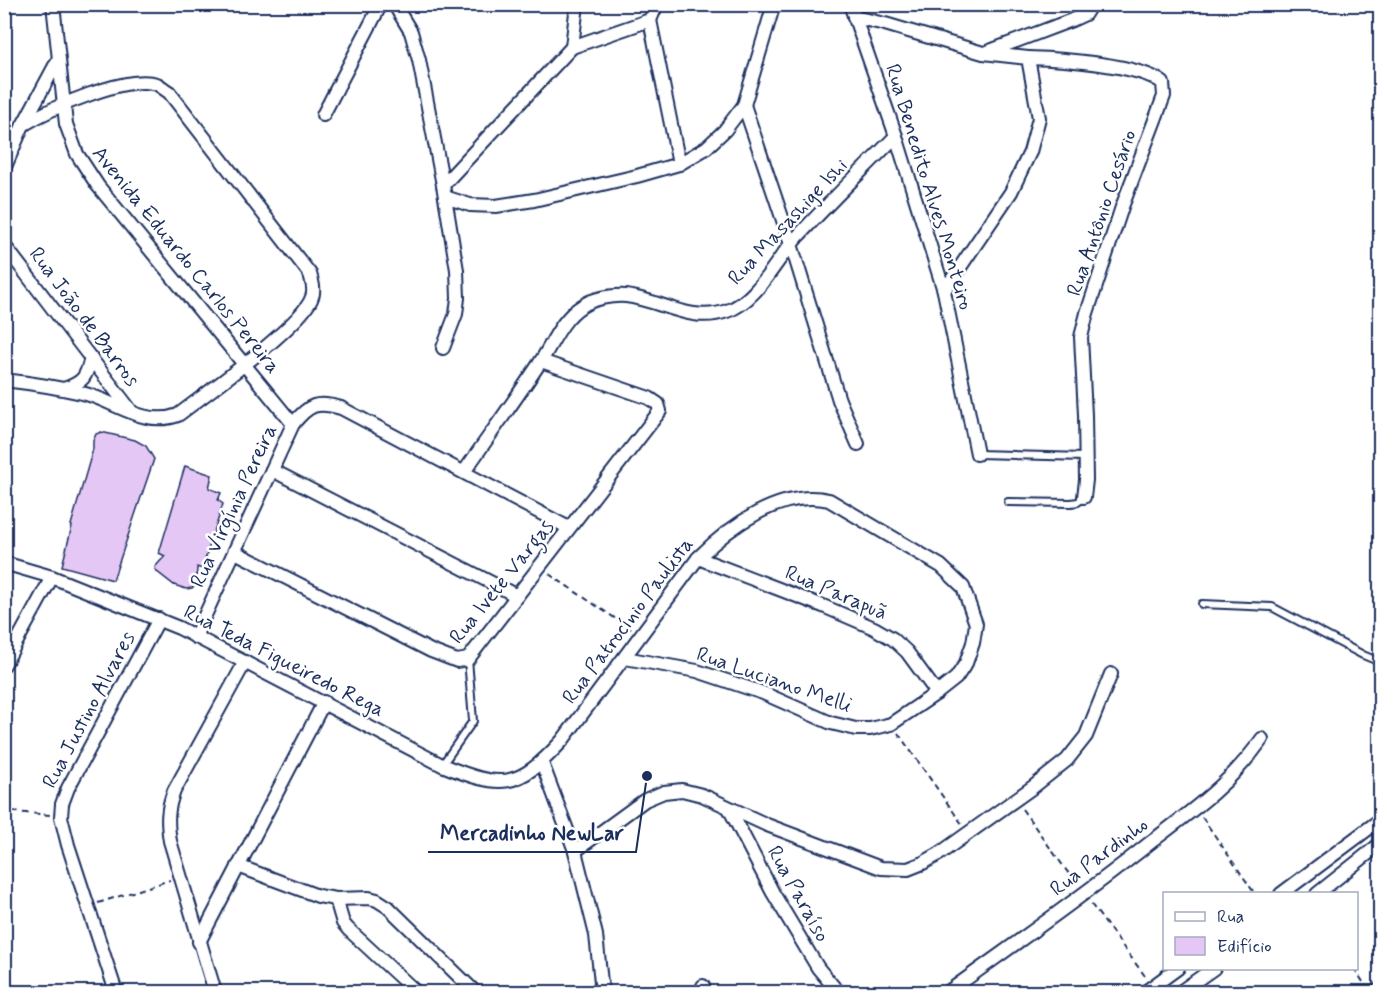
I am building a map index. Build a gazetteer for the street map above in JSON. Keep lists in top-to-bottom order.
{
  "streets": {
    "street": [
      "Rua Benedito Alves Monteiro",
      "Rua Antônio Cesário",
      "Rua Masashige Ishi",
      "Avenida Eduardo Carlos Pereira",
      "Rua João de Barros",
      "Rua Virgínia Pereira",
      "Rua Ivete Vargas",
      "Rua Parapuã",
      "Rua Patrocínio Paulista",
      "Rua Teda Figueiredo Rega",
      "Rua Luciano Melli",
      "Rua Justino Alvares",
      "Rua Pardinho",
      "Rua Paraíso"
    ]
  },
  "crossings": [
    ["Rua Benedito Alves Monteiro", "Rua Masashige Ishi"],
    ["Rua Masashige Ishi", "Rua Ivete Vargas"],
    ["Avenida Eduardo Carlos Pereira", "Rua Virgínia Pereira"],
    ["Rua Virgínia Pereira", "Rua Ivete Vargas"],
    ["Rua Virgínia Pereira", "Rua Teda Figueiredo Rega"],
    ["Rua Parapuã", "Rua Patrocínio Paulista"],
    ["Rua Parapuã", "Rua Luciano Melli"],
    ["Rua Patrocínio Paulista", "Rua Teda Figueiredo Rega"],
    ["Rua Patrocínio Paulista", "Rua Luciano Melli"],
    ["Rua Teda Figueiredo Rega", "Rua Justino Alvares"]
  ],
  "places": ["Mercadinho NewLar"],
  "legend": ["Rua", "Edifício"]
}
